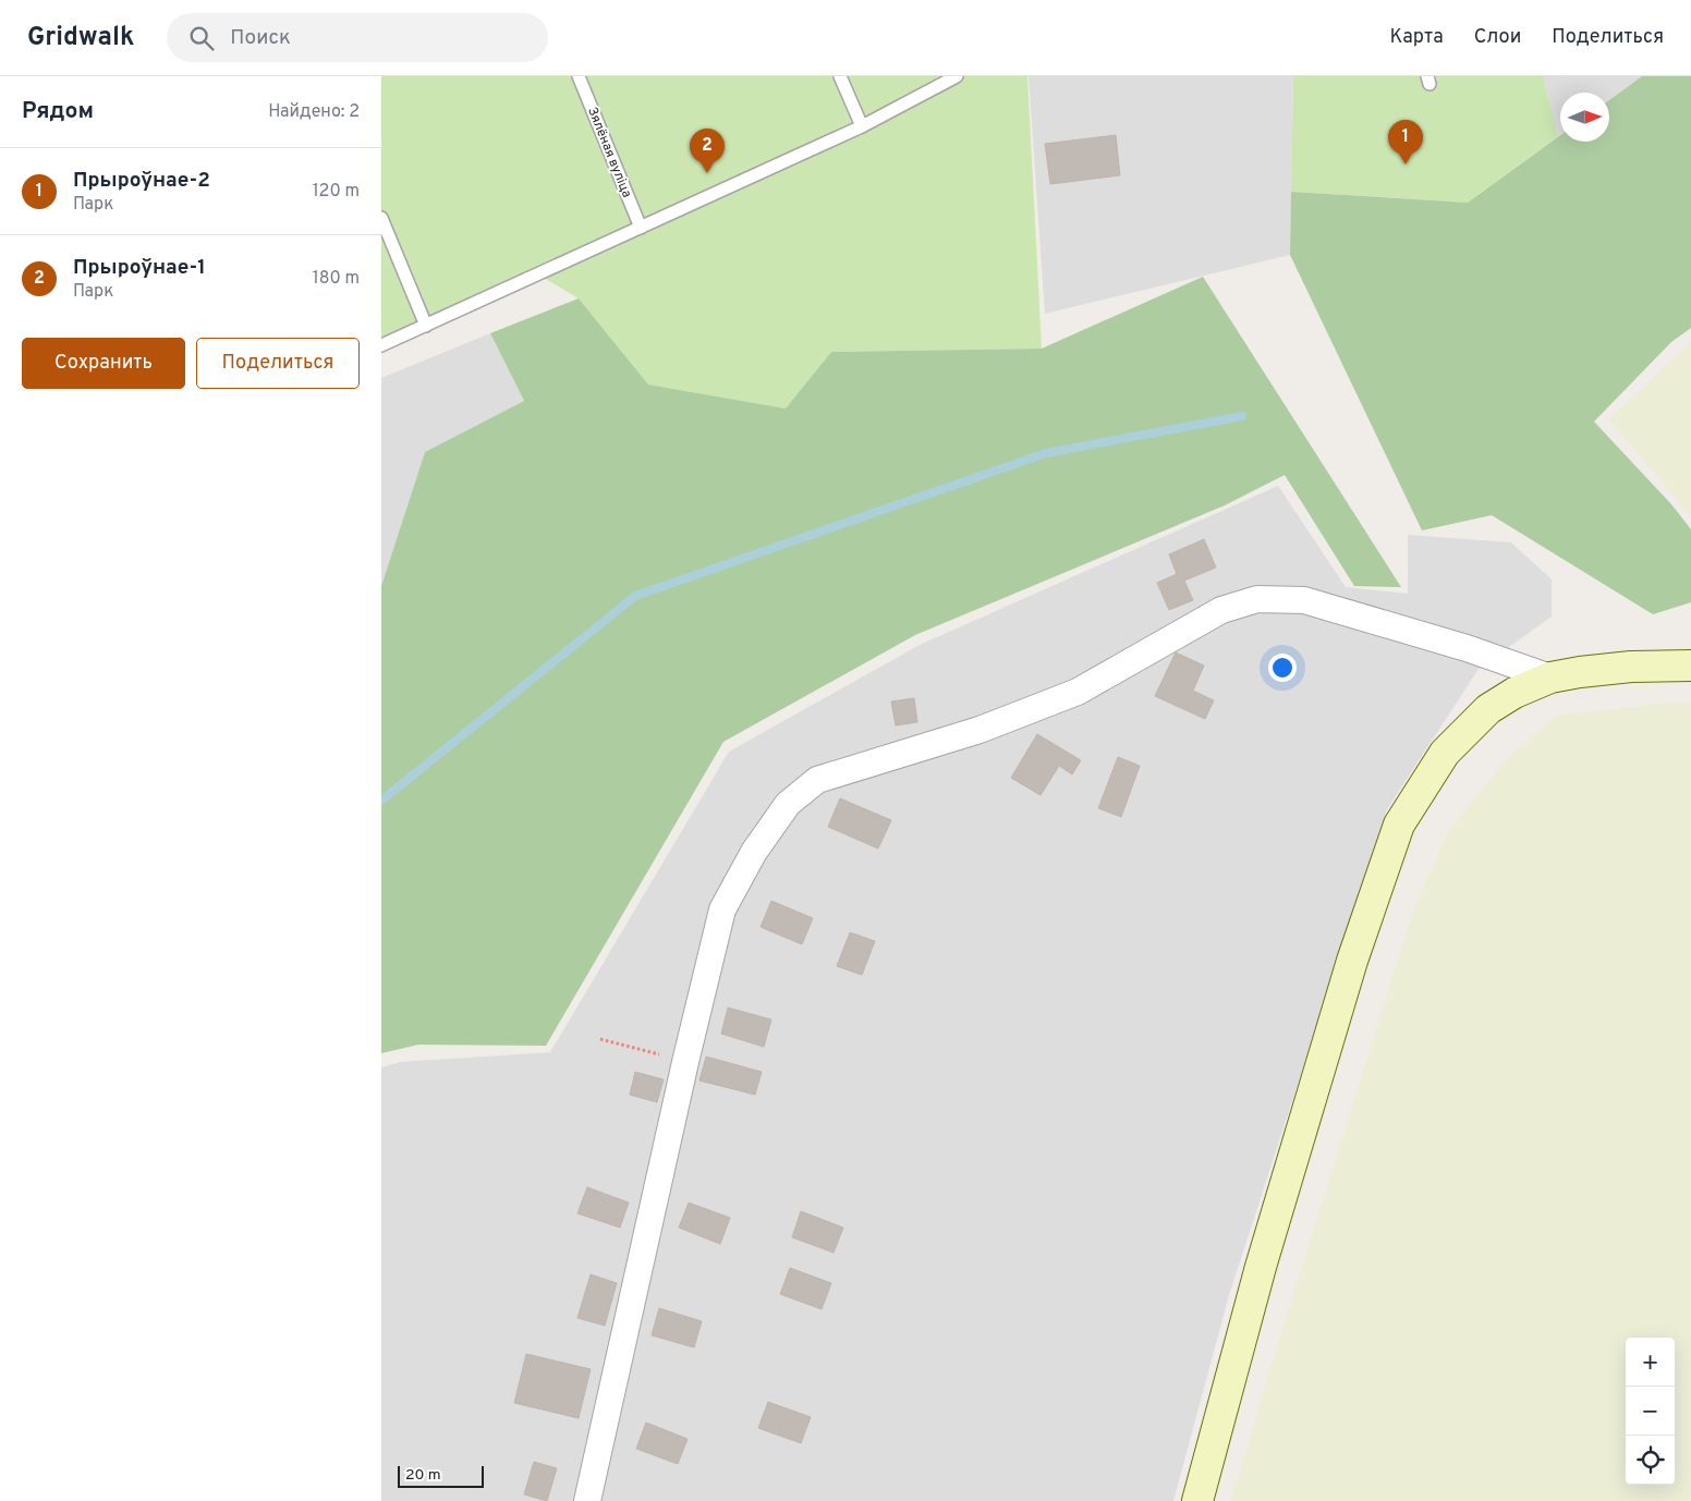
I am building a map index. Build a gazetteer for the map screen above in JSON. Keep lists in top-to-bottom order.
{
  "streets": {
    "lane": ["Зялёная вуліца"]
  },
  "scale_bar": "20 m",
  "north": "right",
  "page": {
    "header": "Gridwalk",
    "search": "Поиск",
    "nav": ["Карта", "Слои", "Поделиться"],
    "heading": ["Рядом", "Найдено: 2"],
    "pins": ["1", "2"],
    "list": [
      {
        "mark": "1",
        "name": "Прыроўнае-2",
        "note": "Парк",
        "value": "120 m"
      },
      {
        "mark": "2",
        "name": "Прыроўнае-1",
        "note": "Парк",
        "value": "180 m"
      }
    ],
    "buttons": ["Сохранить", "Поделиться"],
    "map_buttons": ["+", "−"],
    "scale": "20 m"
  }
}
